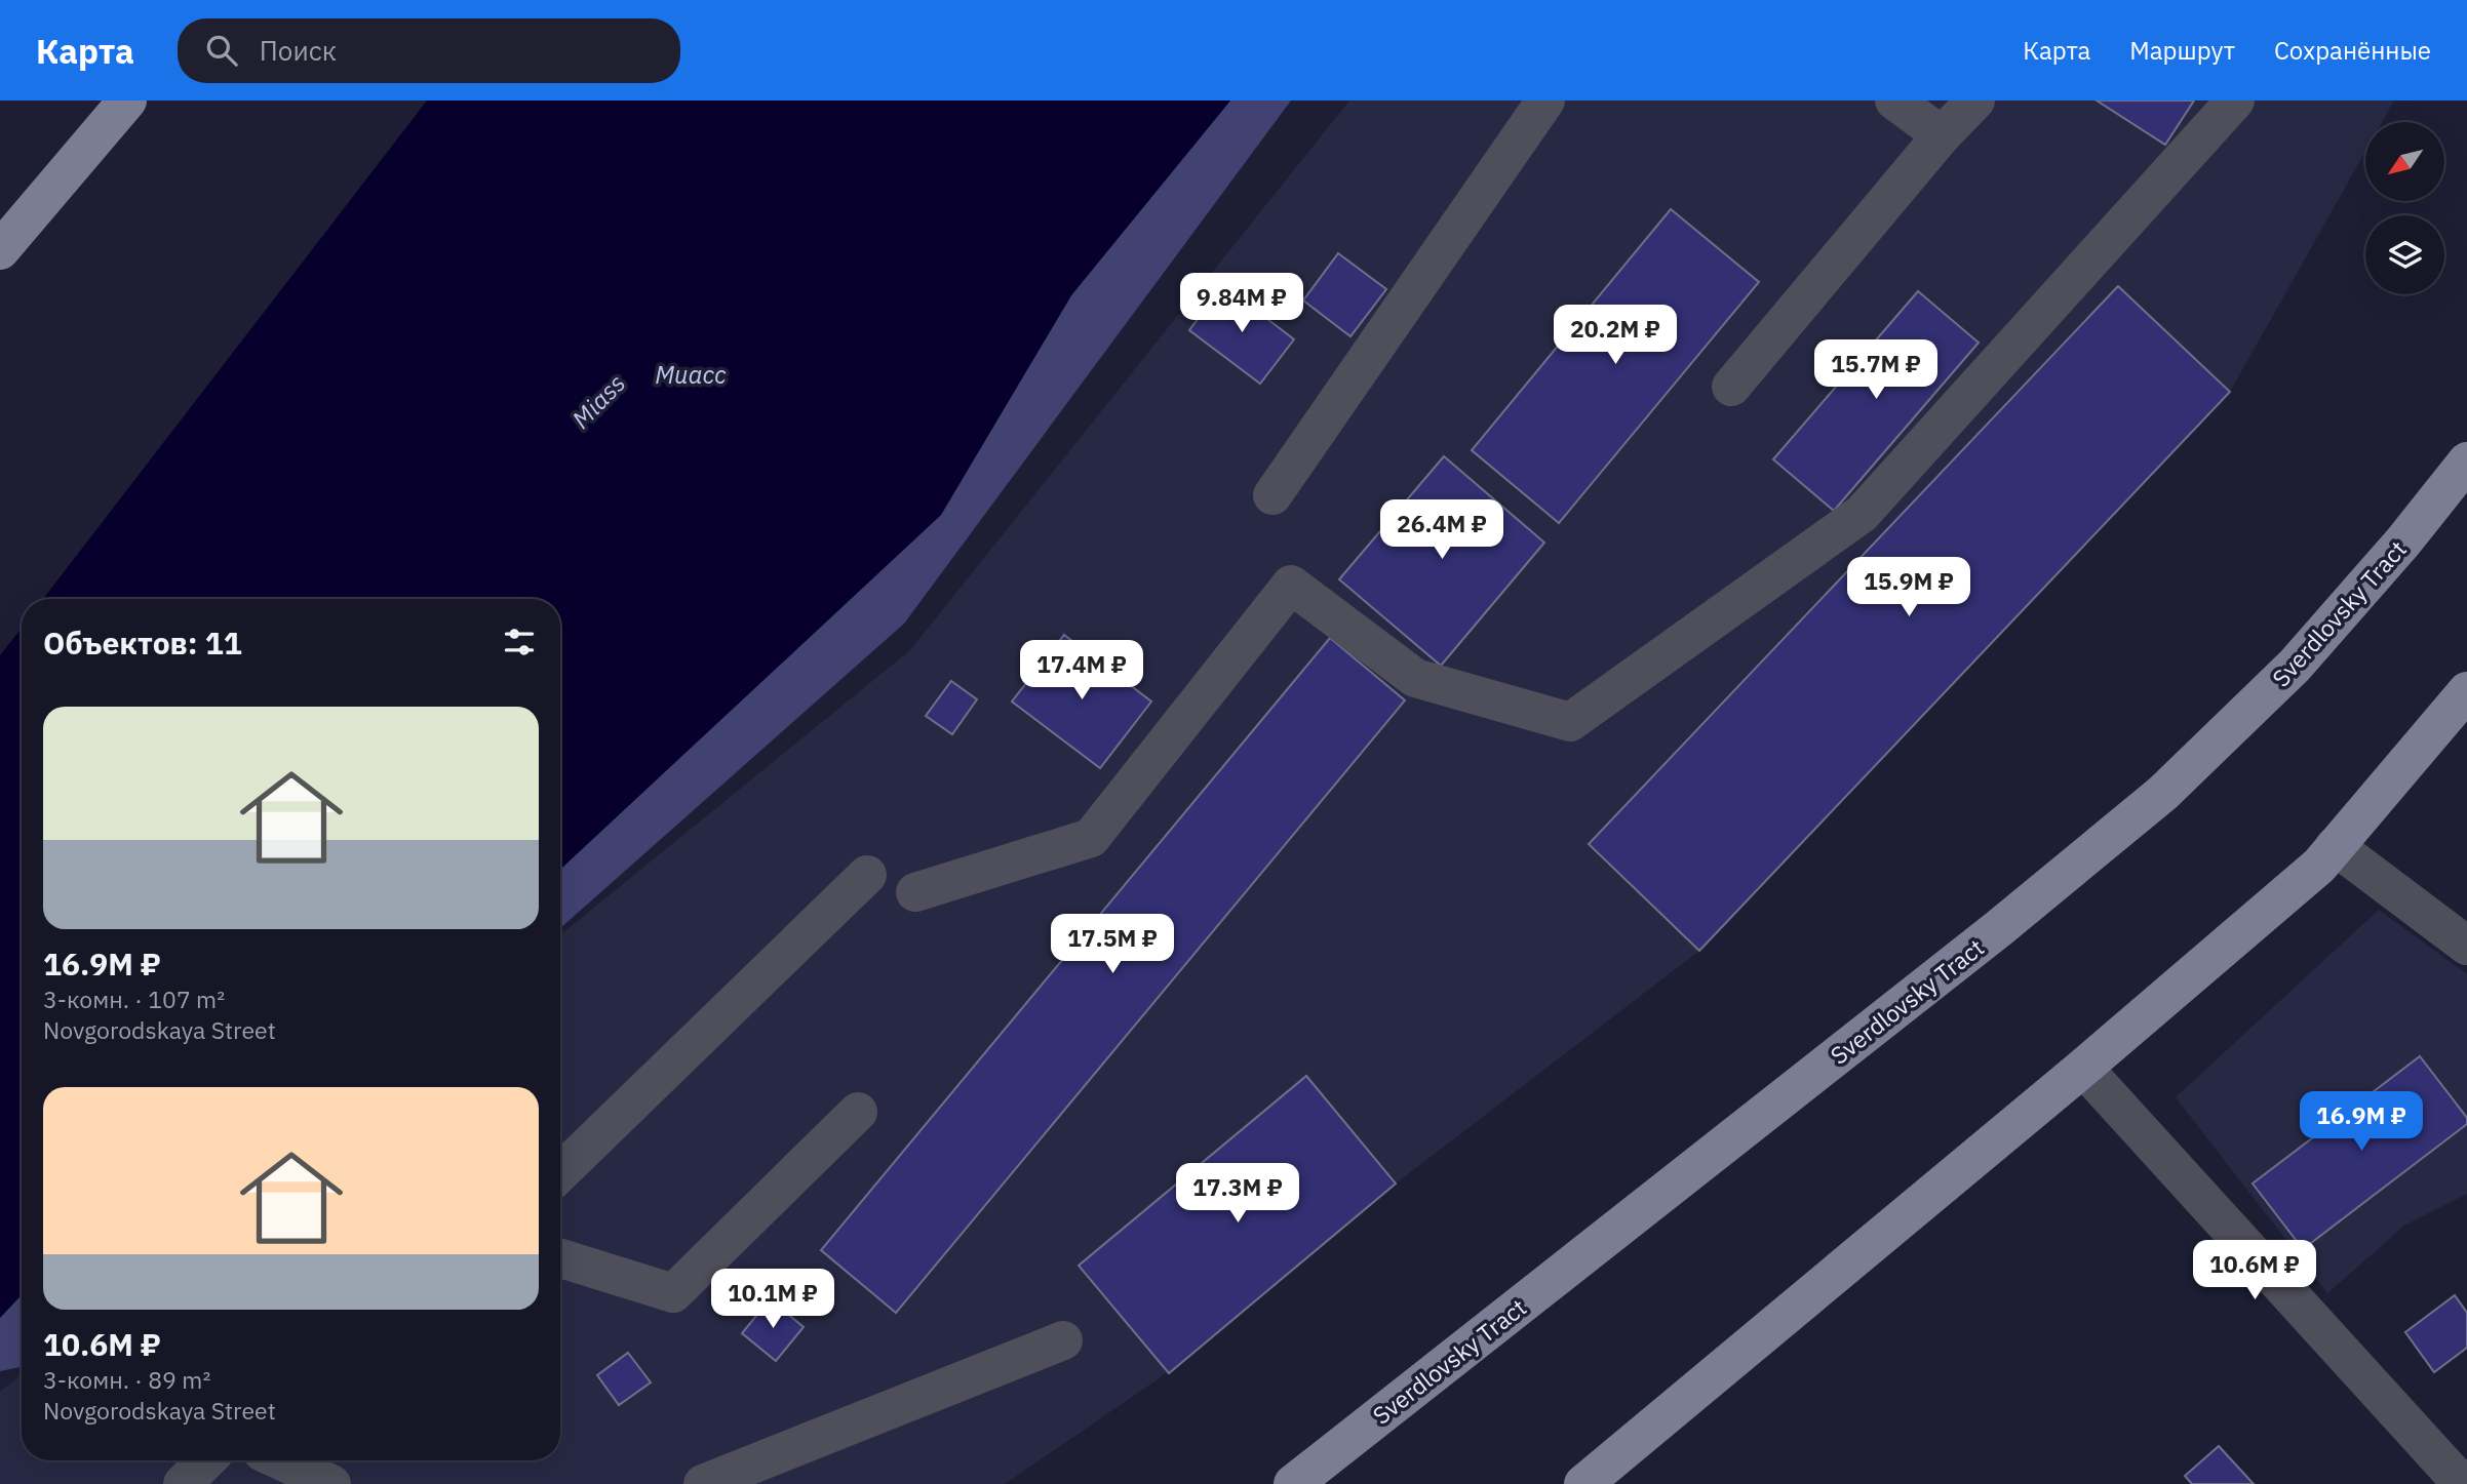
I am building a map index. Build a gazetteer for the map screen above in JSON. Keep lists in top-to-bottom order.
{
  "streets": {
    "main road": ["Sverdlovsky Tract"]
  },
  "water": ["Миасс", "Miass"],
  "north": "bottom left",
  "page": {
    "header": "Карта",
    "search": "Поиск",
    "nav": ["Карта", "Маршрут", "Сохранённые"],
    "price": [
      "9.84M ₽",
      "20.2M ₽",
      "15.7M ₽",
      "26.4M ₽",
      "15.9M ₽",
      "17.4M ₽",
      "17.5M ₽",
      "16.9M ₽",
      "17.3M ₽",
      "10.6M ₽",
      "10.1M ₽"
    ],
    "heading": "Объектов: 11",
    "list": [
      {
        "name": "16.9M ₽",
        "note": "3-комн. · 107 m² · Novgorodskaya Street"
      },
      {
        "name": "10.6M ₽",
        "note": "3-комн. · 89 m² · Novgorodskaya Street"
      }
    ]
  }
}
